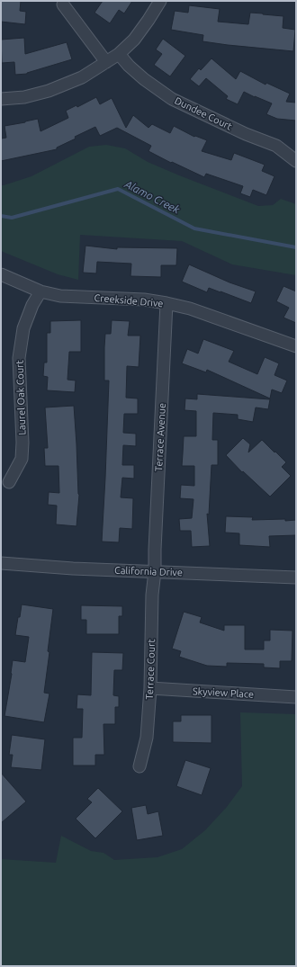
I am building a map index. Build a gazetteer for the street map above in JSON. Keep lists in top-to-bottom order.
{
  "streets": {
    "street": [
      "Dundee Court",
      "Creekside Drive",
      "Laurel Oak Court",
      "Terrace Avenue",
      "California Drive",
      "Terrace Court",
      "Skyview Place"
    ]
  },
  "crossings": [
    ["Creekside Drive", "Laurel Oak Court"],
    ["Creekside Drive", "Terrace Avenue"],
    ["Terrace Avenue", "California Drive"],
    ["Terrace Avenue", "Terrace Court"],
    ["California Drive", "Terrace Court"],
    ["Terrace Court", "Skyview Place"]
  ],
  "water": ["Alamo Creek"]
}
